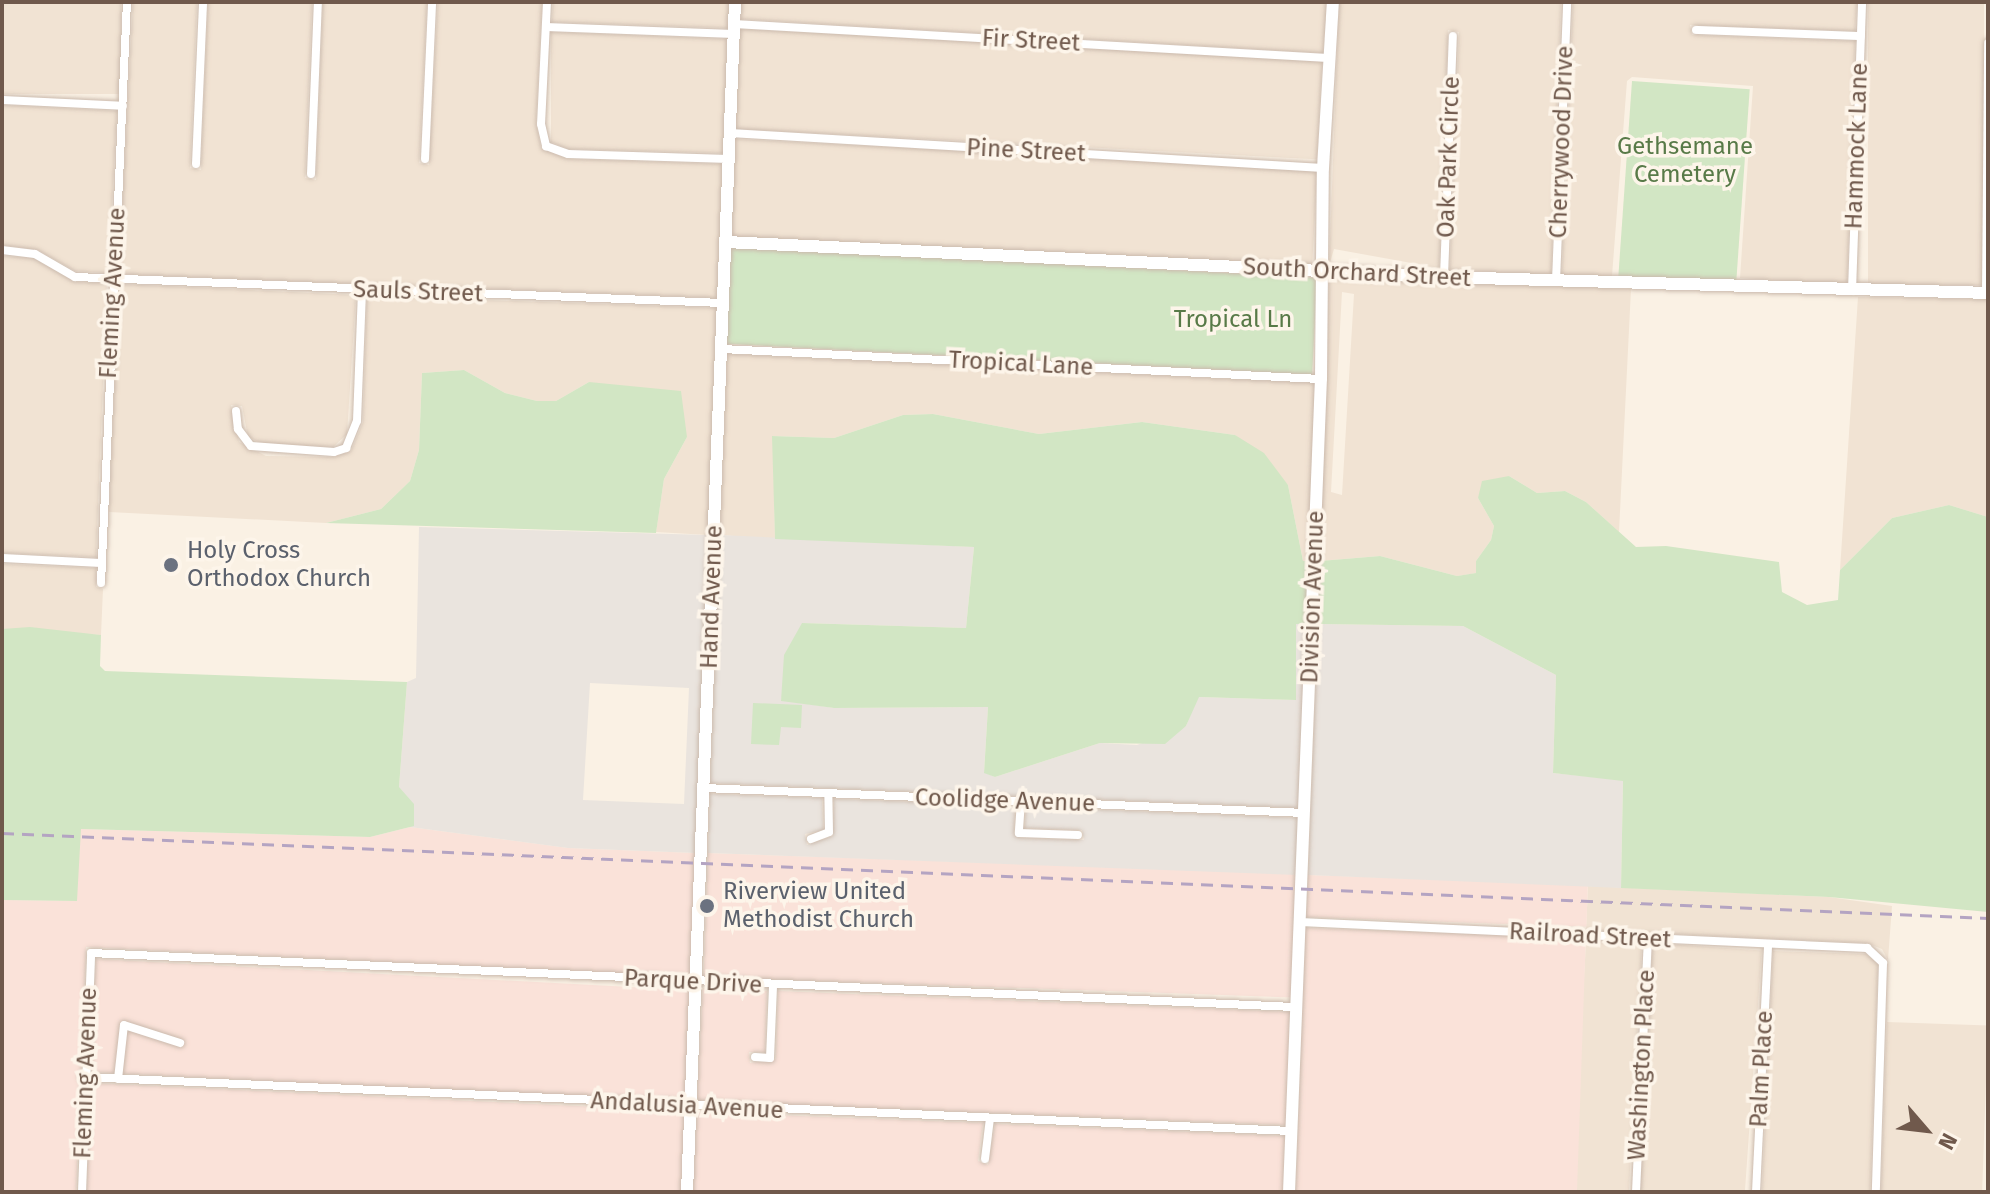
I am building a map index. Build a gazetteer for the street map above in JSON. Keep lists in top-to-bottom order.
{
  "streets": {
    "street": [
      "Fir Street",
      "Cherrywood Drive",
      "Hammock Lane",
      "Pine Street",
      "Oak Park Circle",
      "South Orchard Street",
      "Sauls Street",
      "Fleming Avenue",
      "Tropical Lane",
      "Hand Avenue",
      "Division Avenue",
      "Coolidge Avenue",
      "Railroad Street",
      "Parque Drive",
      "Washington Place",
      "Palm Place",
      "Andalusia Avenue"
    ]
  },
  "crossings": [
    ["Fir Street", "Hand Avenue"],
    ["Fir Street", "Division Avenue"],
    ["Cherrywood Drive", "South Orchard Street"],
    ["Hammock Lane", "South Orchard Street"],
    ["Pine Street", "Hand Avenue"],
    ["Pine Street", "Division Avenue"],
    ["Oak Park Circle", "South Orchard Street"],
    ["South Orchard Street", "Hand Avenue"],
    ["South Orchard Street", "Division Avenue"],
    ["Sauls Street", "Fleming Avenue"],
    ["Sauls Street", "Hand Avenue"],
    ["Fleming Avenue", "Parque Drive"],
    ["Fleming Avenue", "Andalusia Avenue"],
    ["Tropical Lane", "Hand Avenue"],
    ["Tropical Lane", "Division Avenue"],
    ["Hand Avenue", "Coolidge Avenue"],
    ["Hand Avenue", "Parque Drive"],
    ["Hand Avenue", "Andalusia Avenue"],
    ["Division Avenue", "Coolidge Avenue"],
    ["Division Avenue", "Railroad Street"],
    ["Division Avenue", "Parque Drive"],
    ["Division Avenue", "Andalusia Avenue"],
    ["Railroad Street", "Washington Place"],
    ["Railroad Street", "Palm Place"]
  ],
  "parks": ["Gethsemane Cemetery", "Tropical Ln"],
  "places": ["Holy Cross Orthodox Church", "Riverview United Methodist Church"],
  "north": "bottom right"
}
